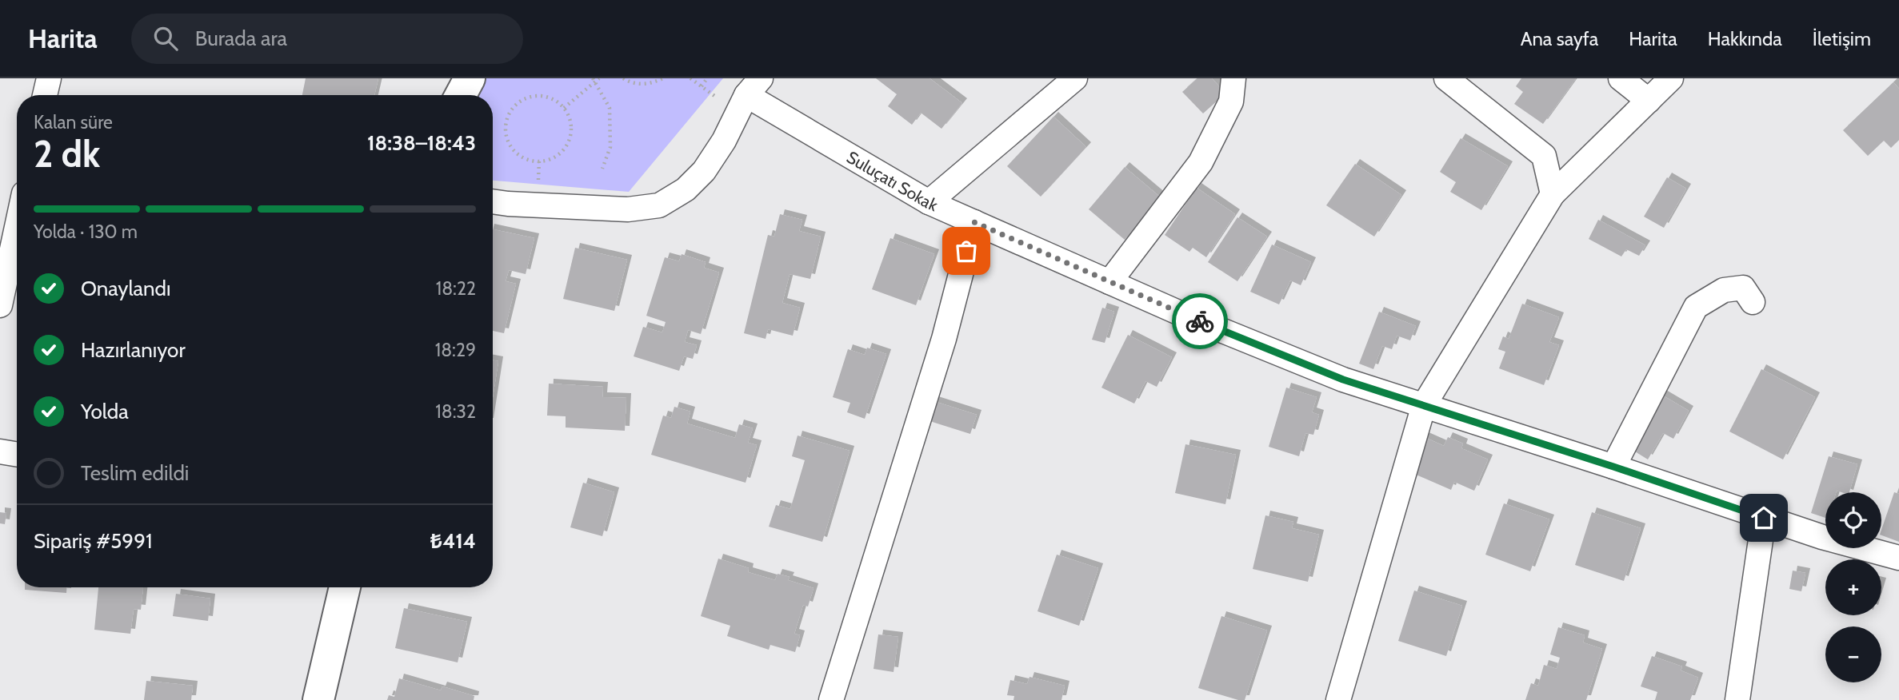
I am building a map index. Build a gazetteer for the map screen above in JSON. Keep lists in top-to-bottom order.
{
  "streets": {
    "street": ["Suluçatı Sokak"]
  },
  "page": {
    "header": "Harita",
    "search": "Burada ara",
    "nav": [
      "Ana sayfa",
      "Harita",
      "Hakkında",
      "İletişim"
    ],
    "heading": ["2 dk", "Kalan süre", "18:38–18:43"],
    "panel": ["Sipariş #5991", "₺414"],
    "bar": "Yolda · 130 m",
    "list": [
      ["Onaylandı", "18:22"],
      ["Hazırlanıyor", "18:29"],
      ["Yolda", "18:32"],
      "Teslim edildi"
    ],
    "map_buttons": ["+", "−"]
  }
}
